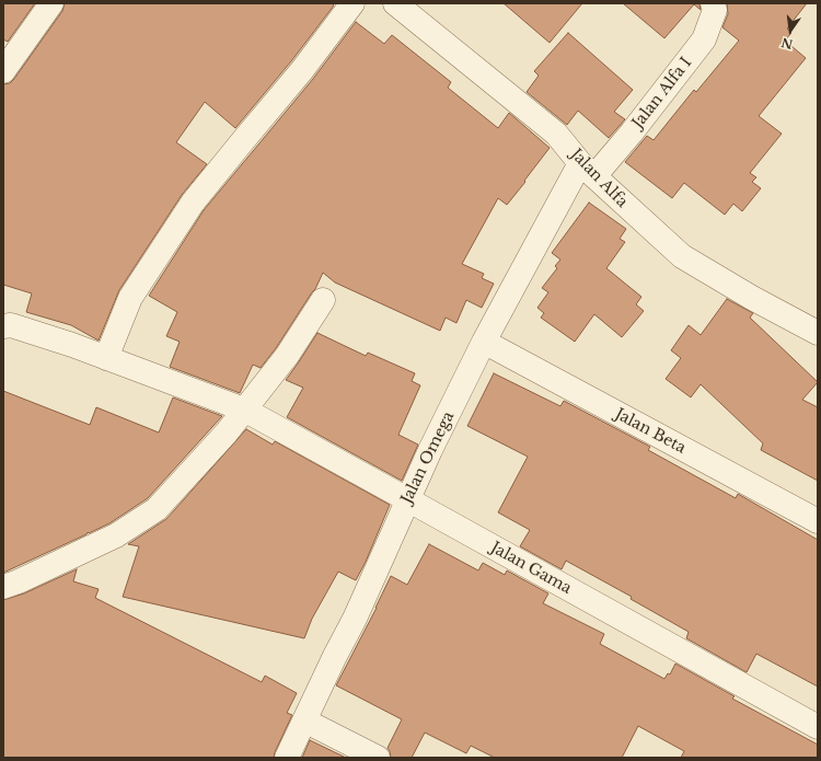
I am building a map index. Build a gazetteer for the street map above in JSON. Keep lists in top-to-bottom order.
{
  "streets": {
    "street": [
      "Jalan Alfa I",
      "Jalan Alfa",
      "Jalan Beta",
      "Jalan Omega",
      "Jalan Gama"
    ]
  },
  "crossings": [
    ["Jalan Alfa I", "Jalan Alfa"],
    ["Jalan Alfa I", "Jalan Omega"],
    ["Jalan Alfa", "Jalan Omega"],
    ["Jalan Beta", "Jalan Omega"],
    ["Jalan Omega", "Jalan Gama"]
  ],
  "north": "bottom"
}
